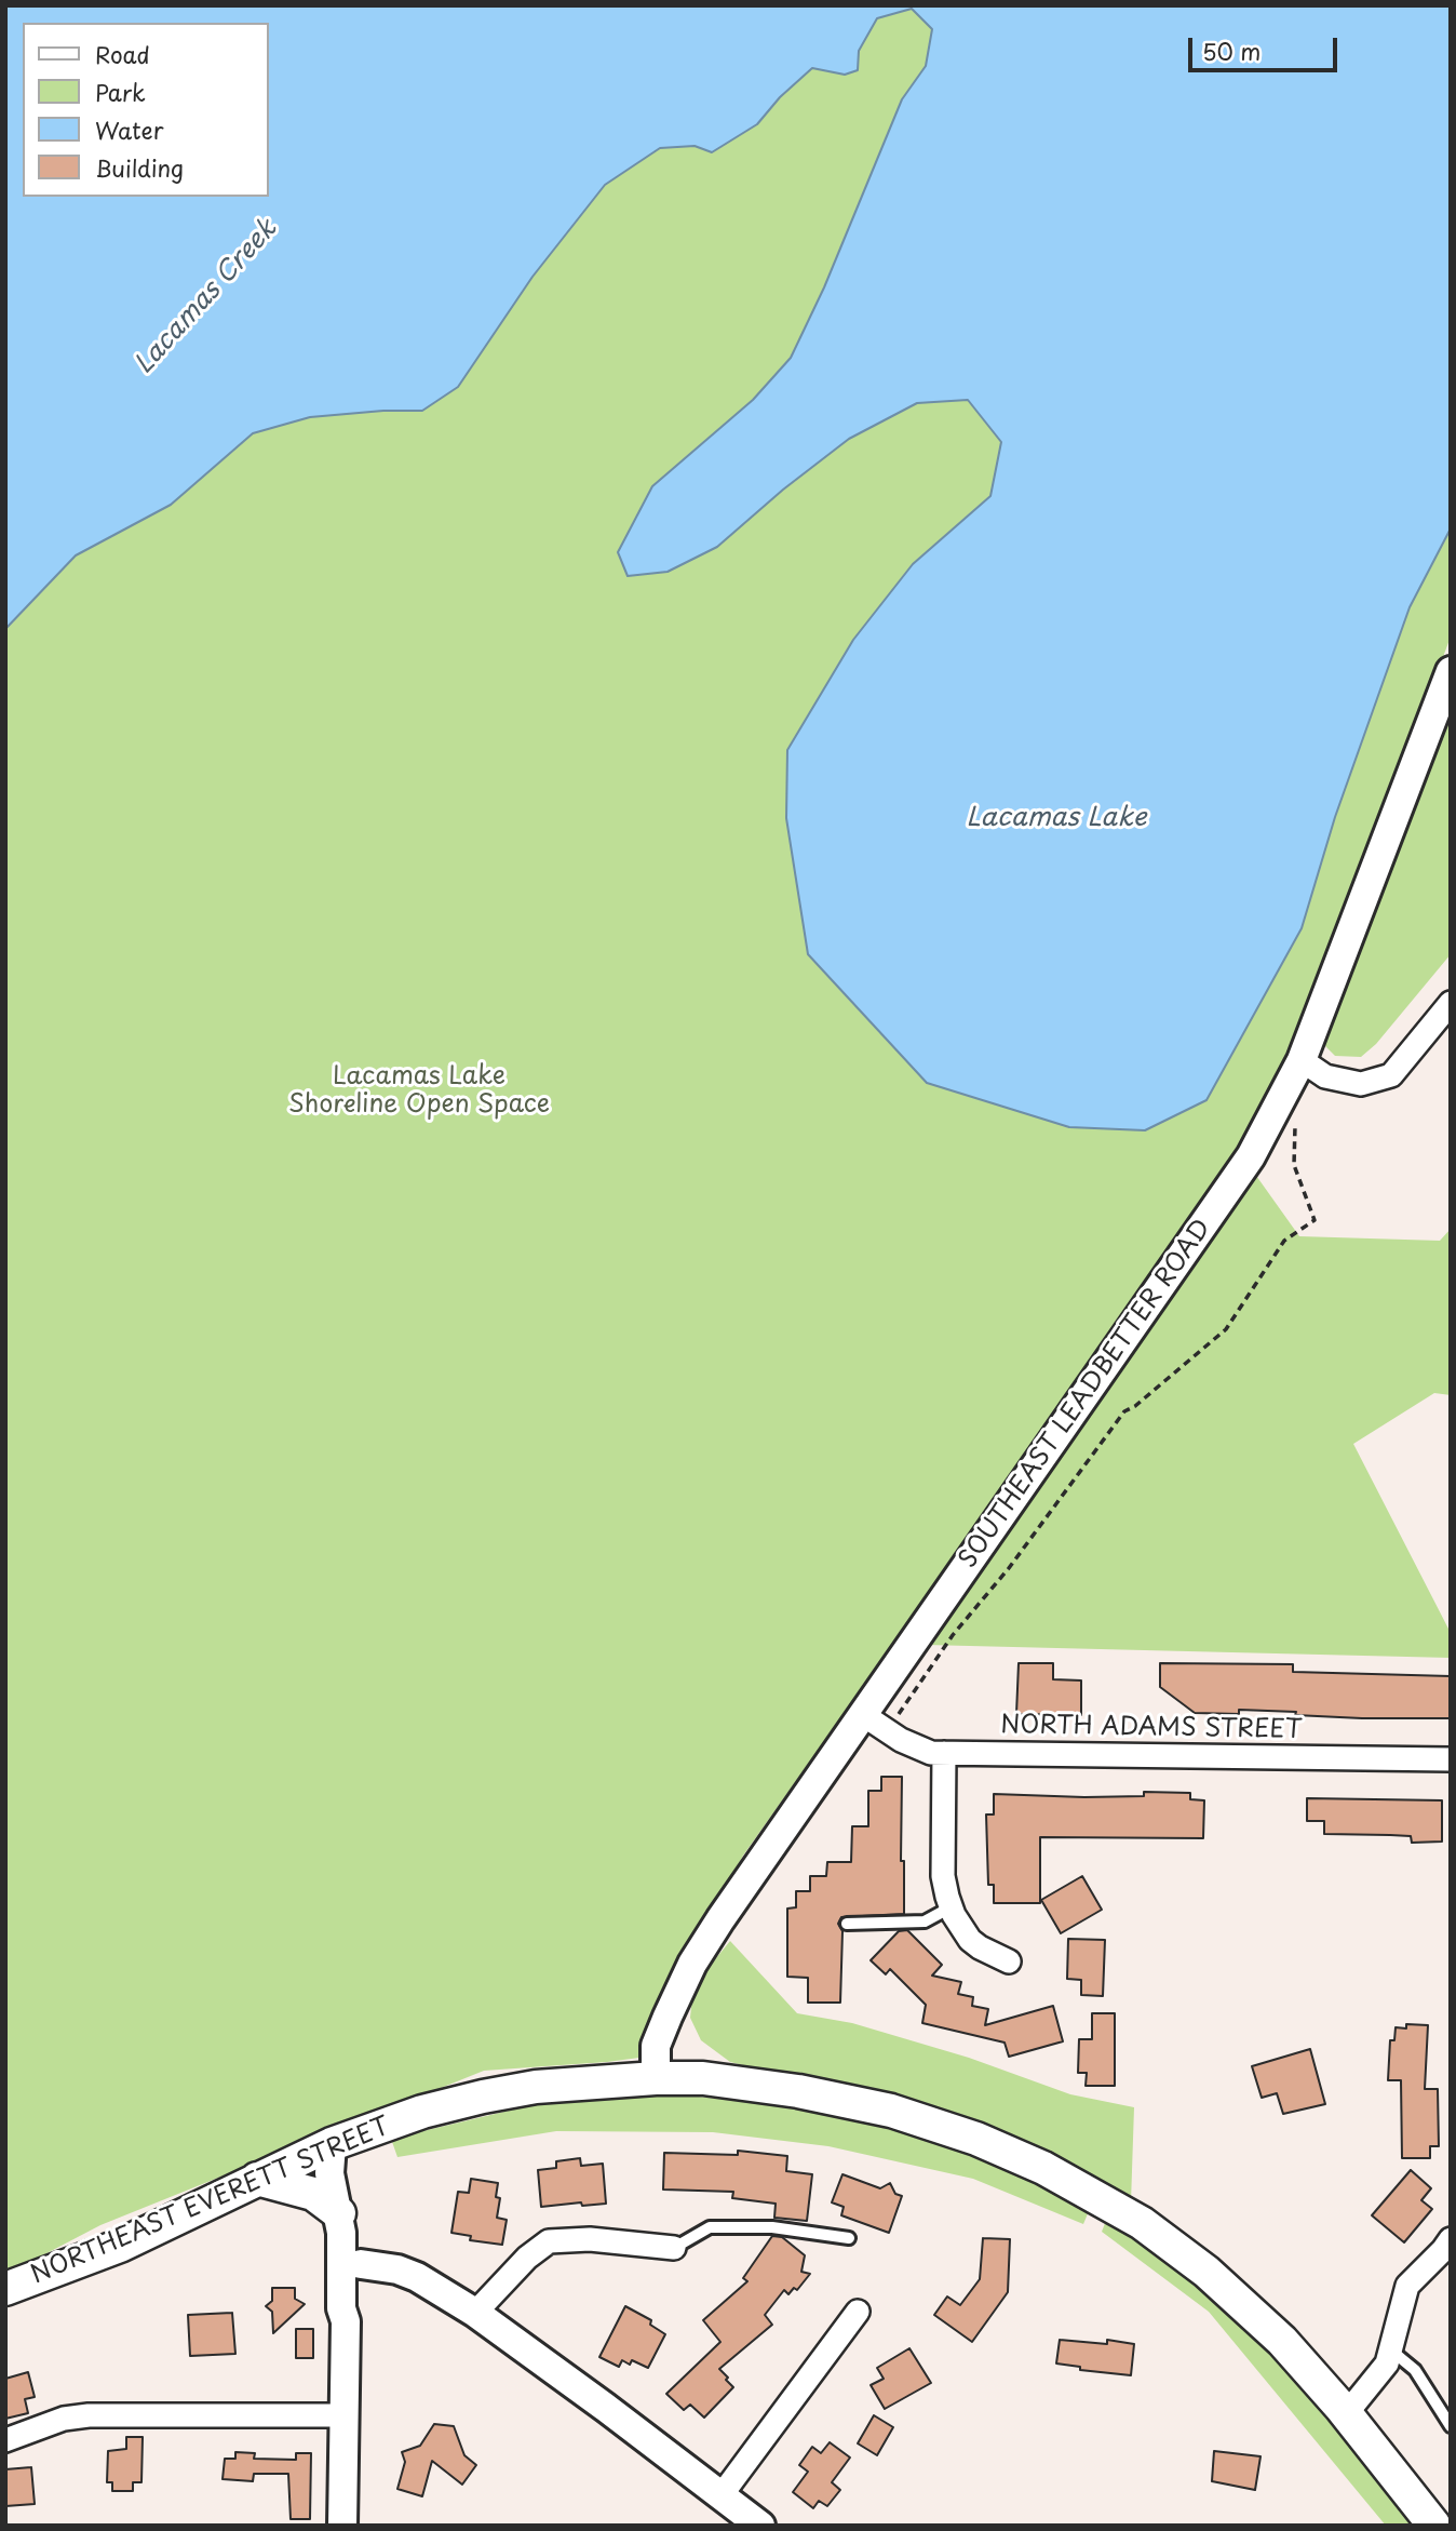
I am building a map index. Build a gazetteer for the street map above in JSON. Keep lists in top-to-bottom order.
{
  "streets": {
    "main road": ["NORTHEAST EVERETT STREET"],
    "street": ["SOUTHEAST LEADBETTER ROAD", "NORTH ADAMS STREET"]
  },
  "crossings": [
    ["SOUTHEAST LEADBETTER ROAD", "NORTH ADAMS STREET"],
    ["SOUTHEAST LEADBETTER ROAD", "NORTHEAST EVERETT STREET"]
  ],
  "water": ["Lacamas Creek", "Lacamas Lake"],
  "parks": ["Lacamas Lake Shoreline Open Space"],
  "legend": [
    "Road",
    "Park",
    "Water",
    "Building"
  ],
  "scale_bar": "50 m"
}
